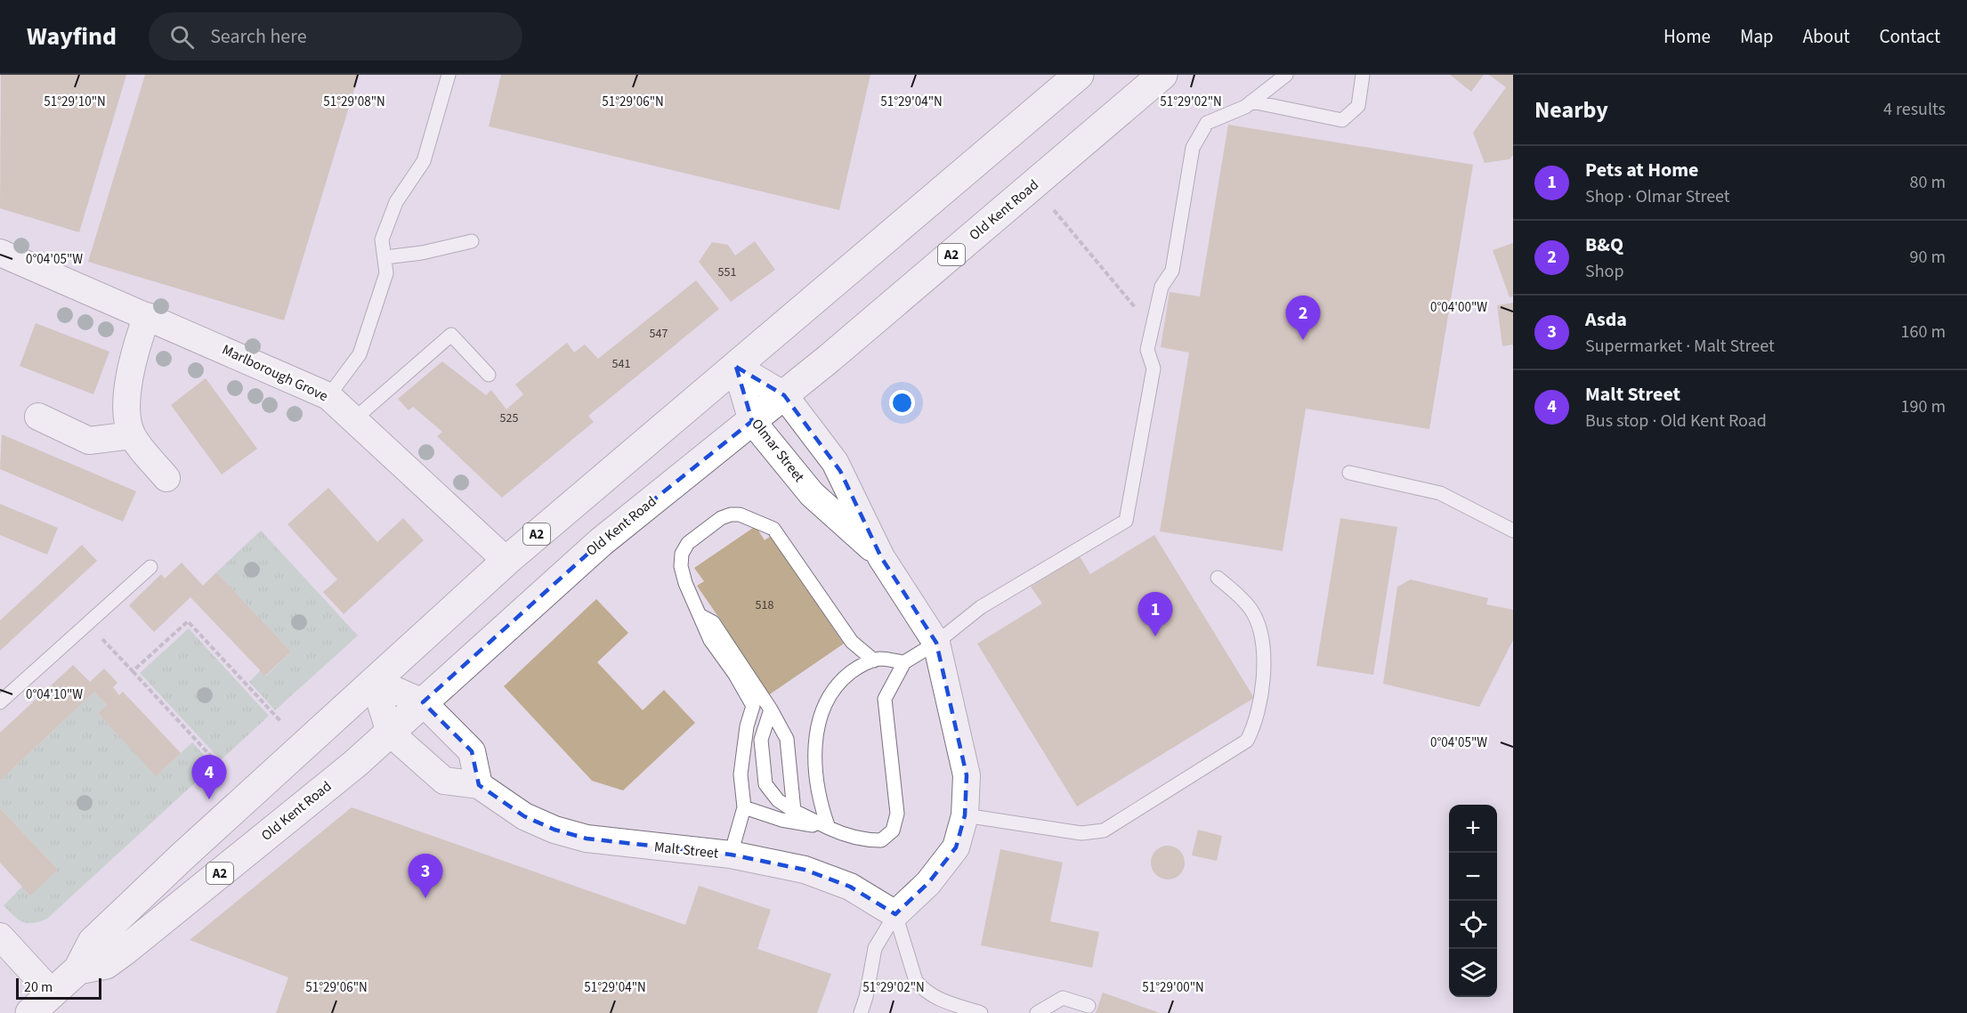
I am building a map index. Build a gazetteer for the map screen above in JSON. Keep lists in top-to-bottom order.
{
  "streets": {
    "highway": ["Old Kent Road", "A2"],
    "street": ["Marlborough Grove", "Olmar Street", "Malt Street"]
  },
  "crossings": [
    ["Old Kent Road", "Marlborough Grove"],
    ["Old Kent Road", "Olmar Street"],
    ["Old Kent Road", "Malt Street"],
    ["Olmar Street", "Malt Street"]
  ],
  "house_numbers": [
    "551",
    "547",
    "541",
    "525",
    "518"
  ],
  "scale_bar": "20 m",
  "page": {
    "header": "Wayfind",
    "search": "Search here",
    "nav": [
      "Home",
      "Map",
      "About",
      "Contact"
    ],
    "heading": ["Nearby", "4 results"],
    "list": [
      {
        "mark": "1",
        "name": "Pets at Home",
        "note": "Shop · Olmar Street",
        "value": "80 m"
      },
      {
        "mark": "2",
        "name": "B&Q",
        "note": "Shop",
        "value": "90 m"
      },
      {
        "mark": "3",
        "name": "Asda",
        "note": "Supermarket · Malt Street",
        "value": "160 m"
      },
      {
        "mark": "4",
        "name": "Malt Street",
        "note": "Bus stop · Old Kent Road",
        "value": "190 m"
      }
    ],
    "pins": [
      "2",
      "1",
      "4",
      "3"
    ],
    "map_buttons": ["+", "−"],
    "scale": "20 m"
  },
  "coordinates": [
    "51°29'10\"N",
    "51°29'08\"N",
    "51°29'06\"N",
    "51°29'04\"N",
    "51°29'02\"N",
    "0°04'05\"W",
    "0°04'00\"W",
    "0°04'10\"W",
    "51°29'00\"N"
  ]
}
